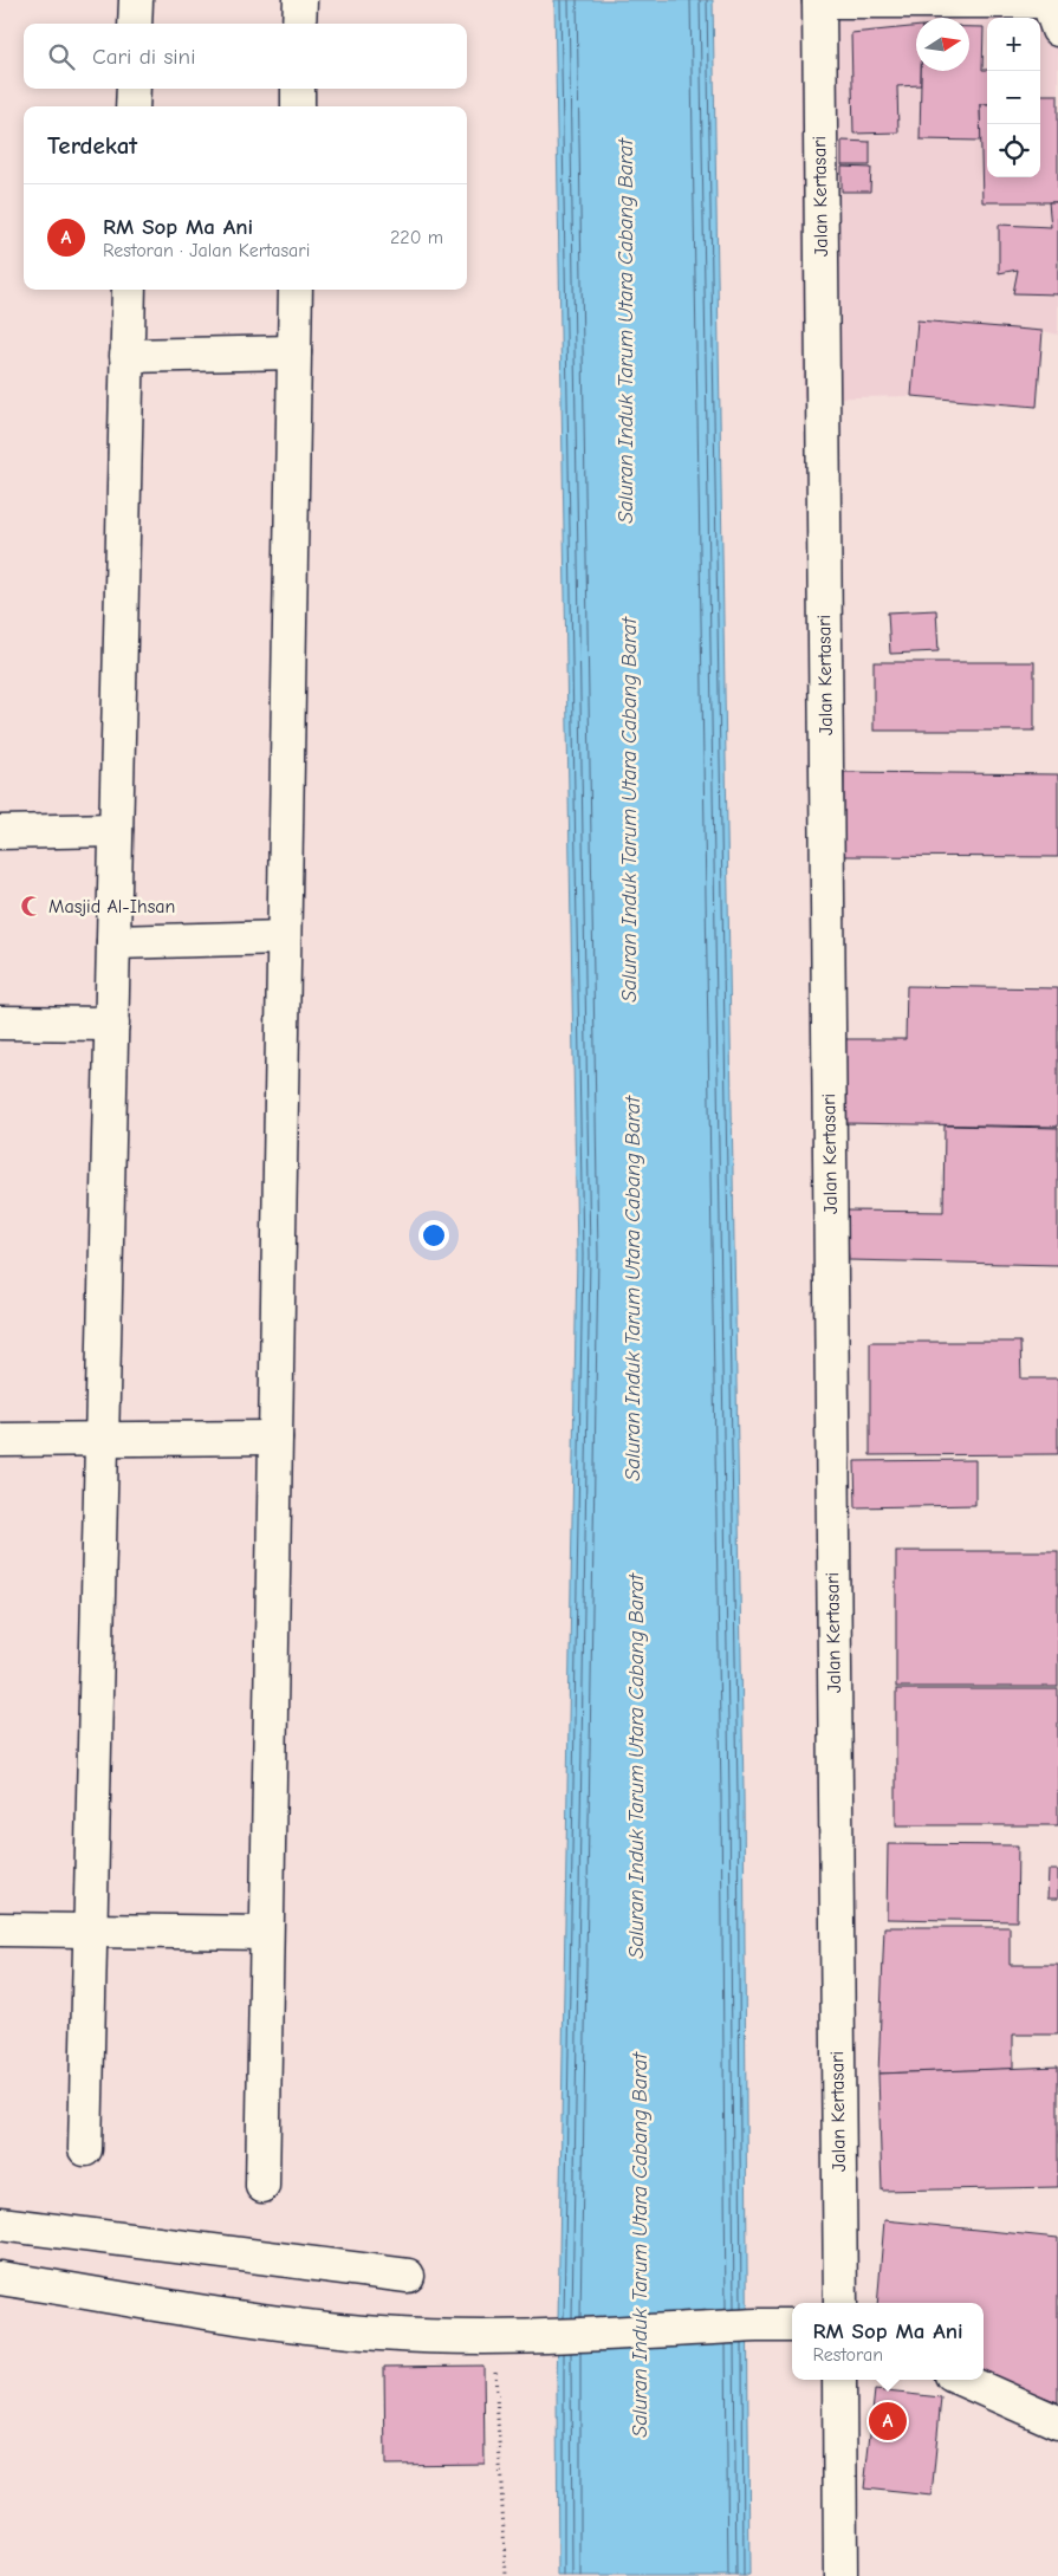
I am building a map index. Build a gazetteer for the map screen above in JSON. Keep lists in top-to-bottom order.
{
  "streets": {
    "street": ["Jalan Kertasari"]
  },
  "water": ["Saluran Induk Tarum Utara Cabang Barat"],
  "places": {
    "mosque": ["Masjid Al-Ihsan"]
  },
  "north": "right",
  "page": {
    "map_buttons": ["+", "−"],
    "search": "Cari di sini",
    "heading": "Terdekat",
    "list": [
      {
        "mark": "A",
        "name": "RM Sop Ma Ani",
        "note": "Restoran · Jalan Kertasari",
        "value": "220 m"
      }
    ],
    "popup": ["RM Sop Ma Ani", "Restoran"],
    "pins": "A"
  }
}
